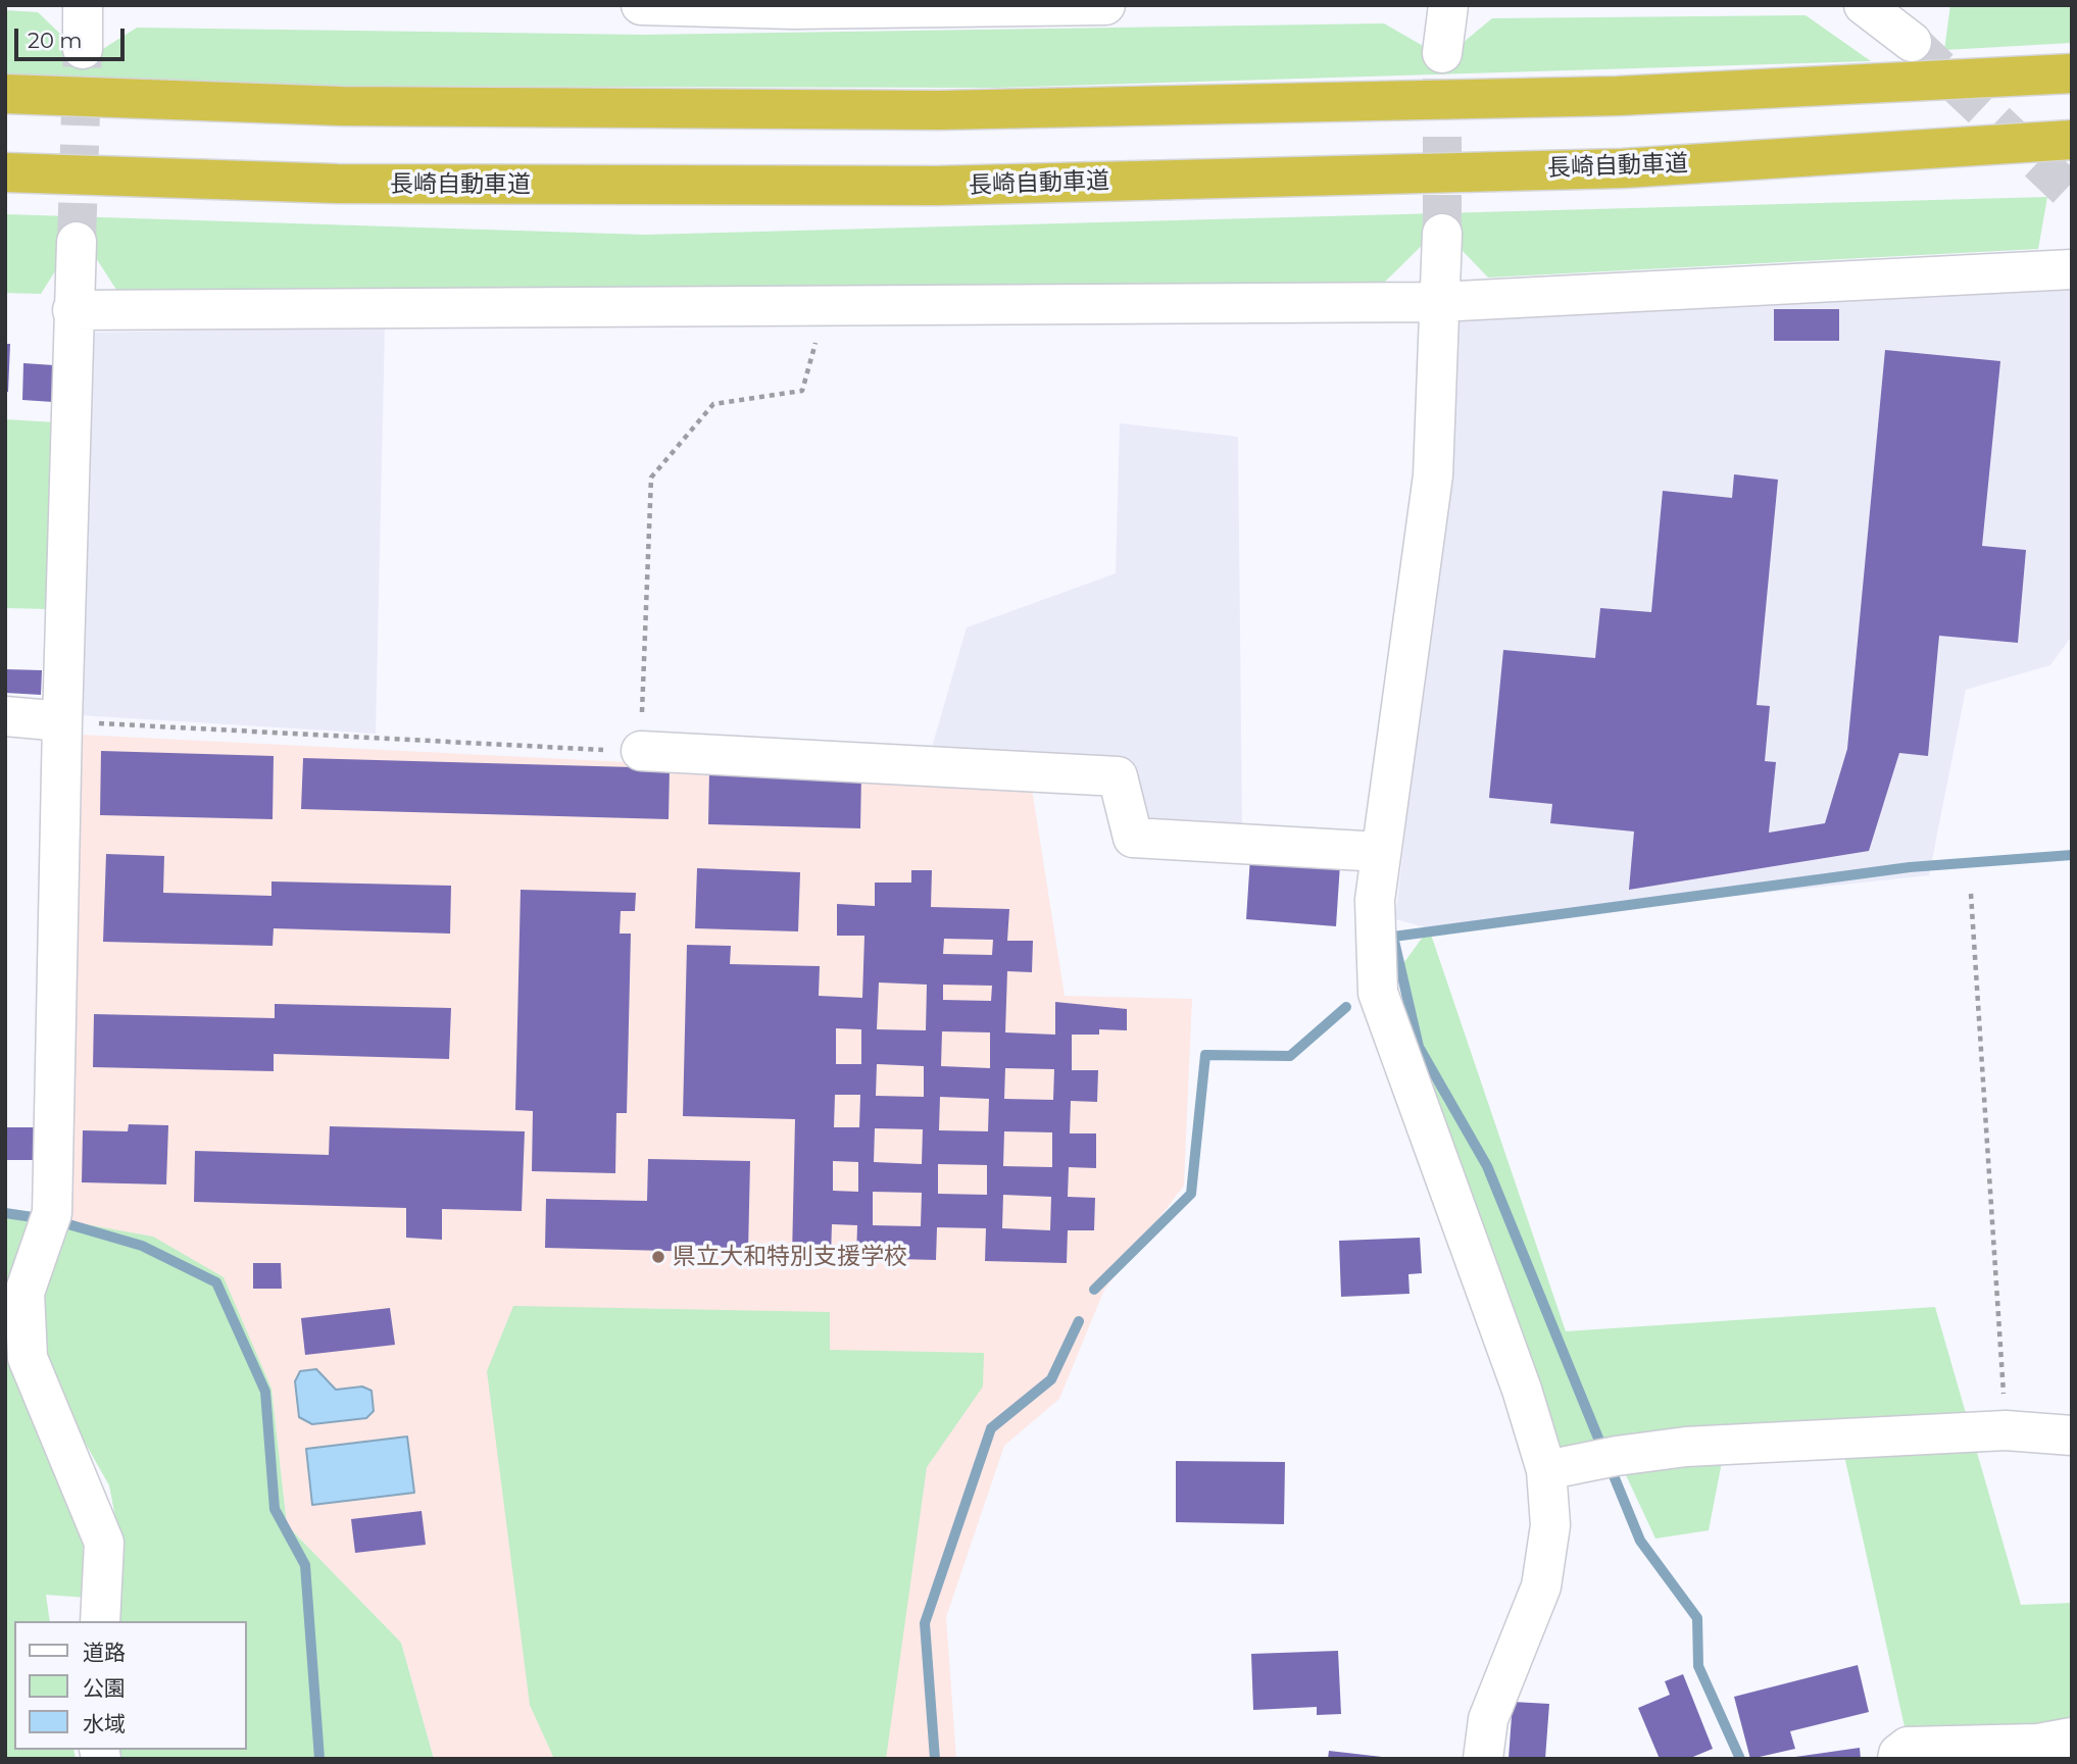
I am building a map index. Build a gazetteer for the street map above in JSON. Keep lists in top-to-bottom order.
{
  "streets": {
    "highway": ["長崎自動車道"]
  },
  "places": ["県立大和特別支援学校"],
  "legend": ["道路", "公園", "水域"],
  "scale_bar": "20 m"
}
